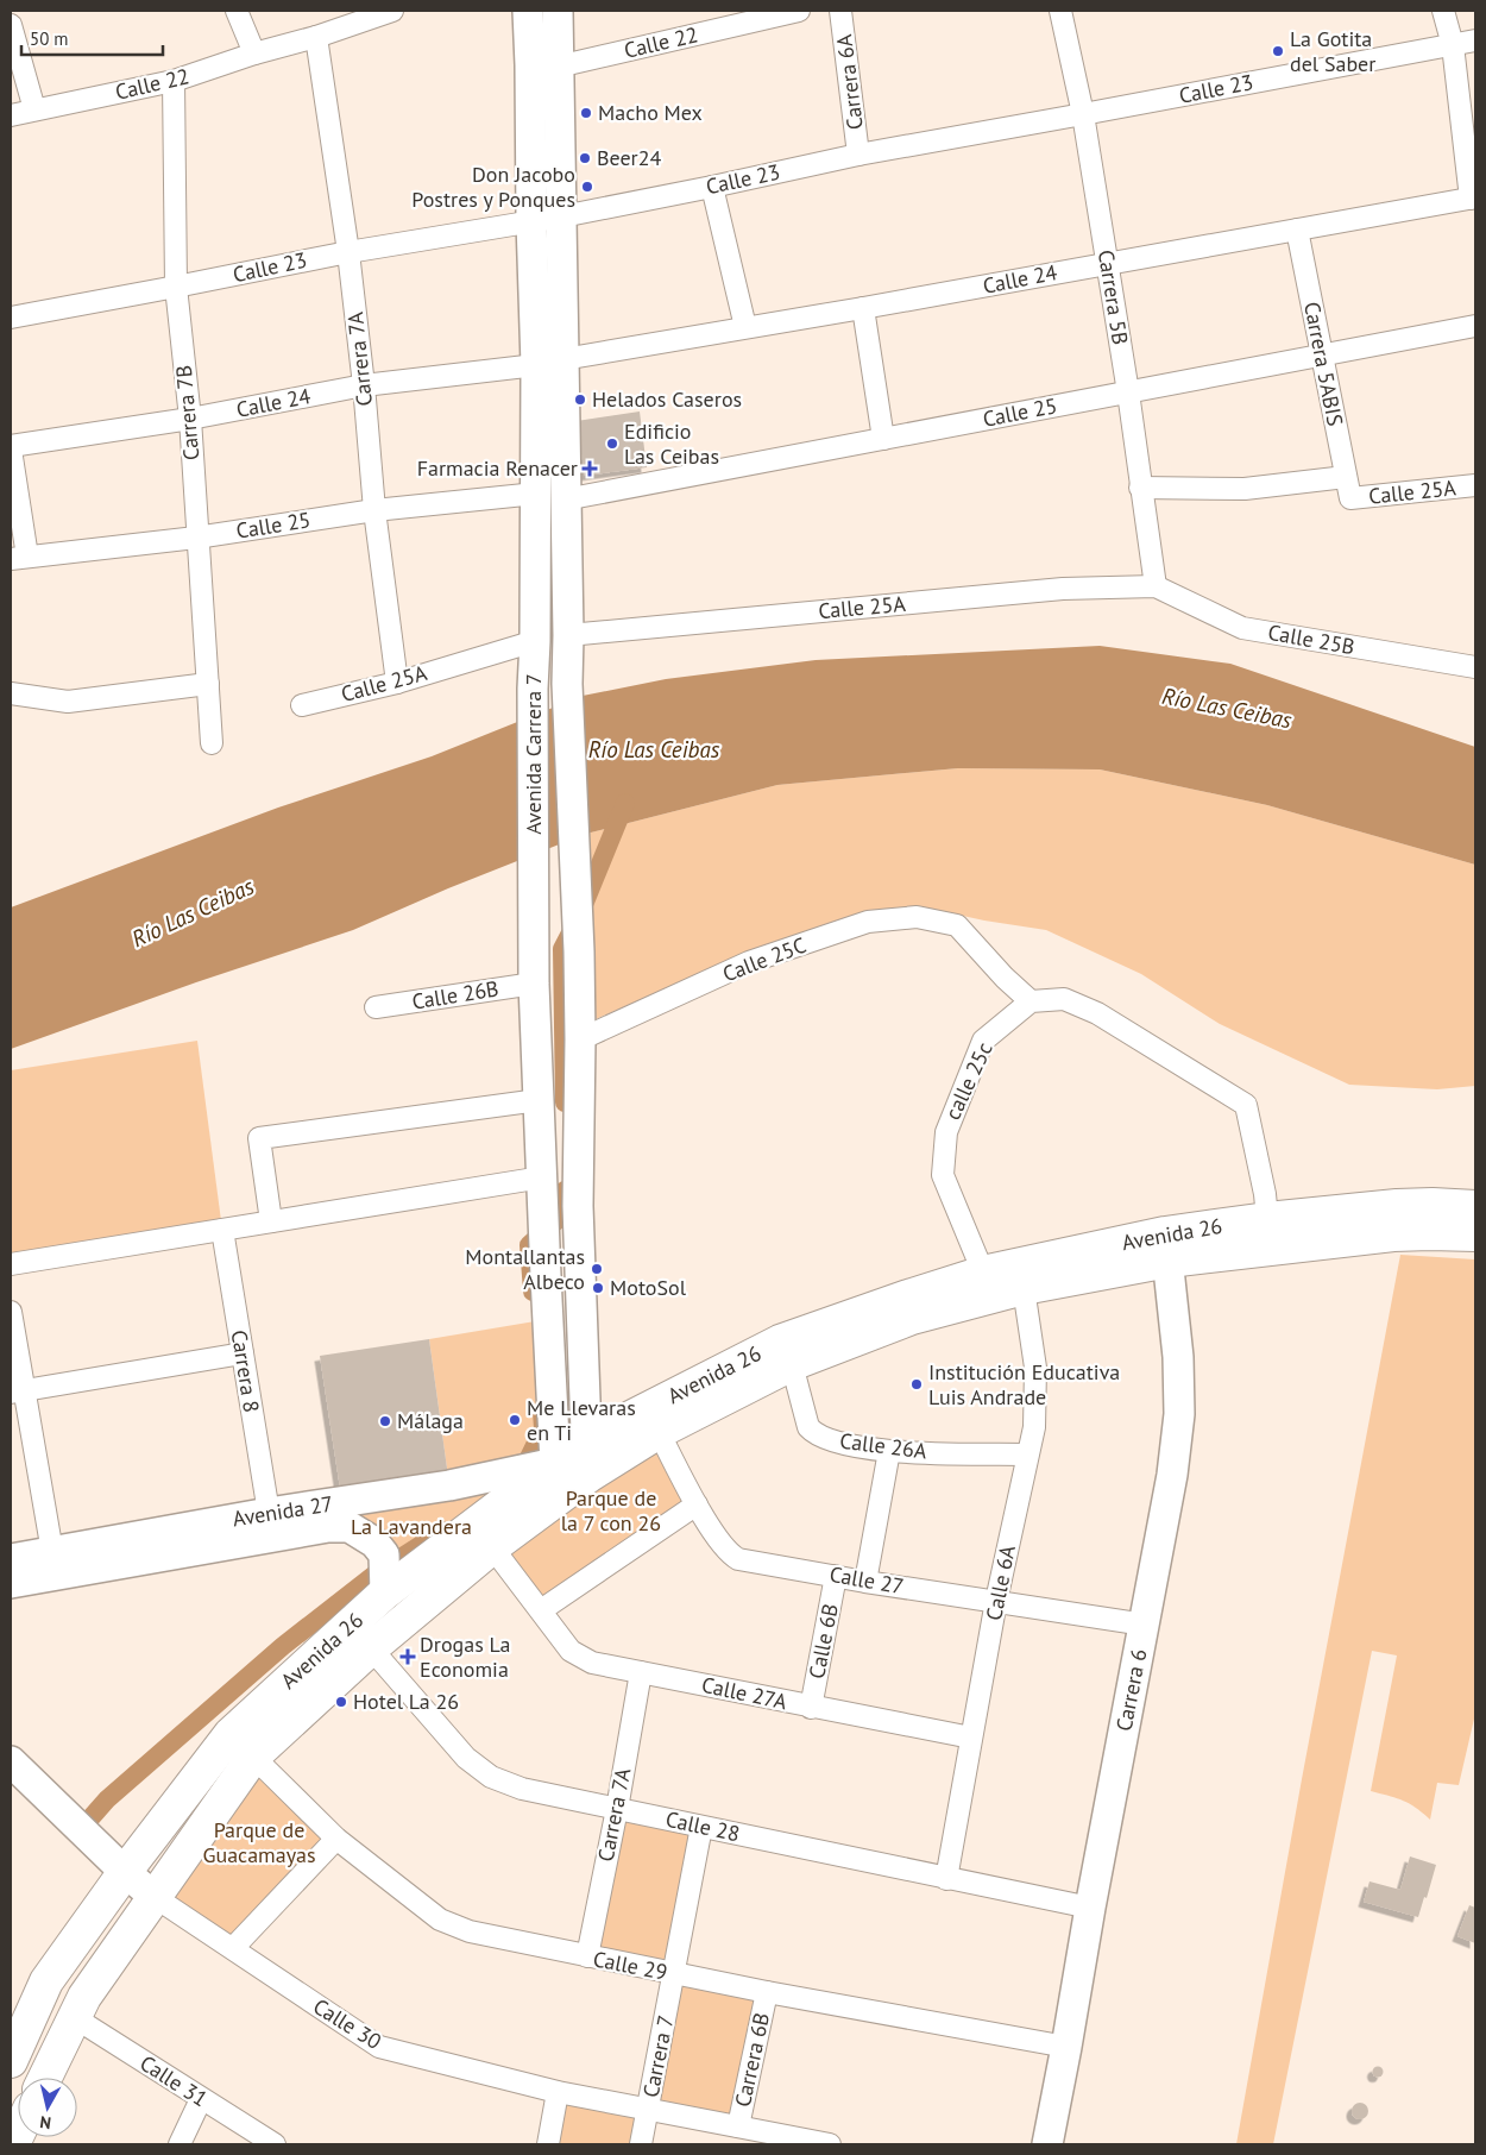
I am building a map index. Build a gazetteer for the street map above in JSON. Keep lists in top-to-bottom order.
{
  "streets": {
    "main road": [
      "Avenida Carrera 7",
      "Avenida 26",
      "Avenida 27",
      "Carrera 6",
      "Calle 30"
    ],
    "street": [
      "Calle 22",
      "Carrera 6A",
      "Calle 23",
      "Calle 24",
      "Carrera 5B",
      "Carrera 7A",
      "Carrera 5ABIS",
      "Carrera 7B",
      "Calle 25",
      "Calle 25A",
      "Calle 25B",
      "Calle 25C",
      "Calle 26B",
      "calle 25c",
      "Carrera 8",
      "Calle 26A",
      "Calle 27",
      "Calle 6A",
      "Calle 6B",
      "Calle 27A",
      "Calle 28",
      "Calle 29",
      "Carrera 7",
      "Carrera 6B",
      "Calle 31"
    ]
  },
  "crossings": [
    ["Calle 22", "Carrera 7A"],
    ["Calle 22", "Carrera 7B"],
    ["Calle 22", "Avenida Carrera 7"],
    ["Carrera 6A", "Calle 23"],
    ["Calle 23", "Carrera 5B"],
    ["Calle 23", "Carrera 7A"],
    ["Calle 23", "Carrera 7B"],
    ["Calle 23", "Avenida Carrera 7"],
    ["Calle 24", "Carrera 5B"],
    ["Calle 24", "Carrera 7A"],
    ["Calle 24", "Carrera 5ABIS"],
    ["Calle 24", "Carrera 7B"],
    ["Calle 24", "Avenida Carrera 7"],
    ["Carrera 5B", "Calle 25"],
    ["Carrera 5B", "Calle 25A"],
    ["Carrera 5B", "Calle 25B"],
    ["Carrera 7A", "Calle 25"],
    ["Carrera 7A", "Calle 25A"],
    ["Carrera 7A", "Calle 27A"],
    ["Carrera 7A", "Calle 28"],
    ["Carrera 7A", "Calle 29"],
    ["Carrera 5ABIS", "Calle 25"],
    ["Carrera 5ABIS", "Calle 25A"],
    ["Carrera 7B", "Calle 25"],
    ["Calle 25", "Avenida Carrera 7"],
    ["Calle 25A", "Calle 25B"],
    ["Calle 25A", "Avenida Carrera 7"],
    ["Avenida Carrera 7", "Calle 25C"],
    ["Avenida Carrera 7", "Calle 26B"],
    ["Avenida Carrera 7", "Avenida 26"],
    ["Avenida Carrera 7", "Avenida 27"],
    ["Calle 25C", "calle 25c"],
    ["calle 25c", "Avenida 26"],
    ["Avenida 26", "Calle 26A"],
    ["Avenida 26", "Avenida 27"],
    ["Avenida 26", "Calle 27"],
    ["Avenida 26", "Calle 6A"],
    ["Avenida 26", "Carrera 6"],
    ["Avenida 26", "Calle 27A"],
    ["Avenida 26", "Calle 28"],
    ["Avenida 26", "Calle 29"],
    ["Avenida 26", "Calle 30"],
    ["Avenida 26", "Calle 31"],
    ["Carrera 8", "Avenida 27"],
    ["Calle 26A", "Calle 6A"],
    ["Calle 27", "Calle 6A"],
    ["Calle 27", "Calle 6B"],
    ["Calle 27", "Carrera 6"],
    ["Calle 6A", "Calle 27A"],
    ["Calle 6A", "Calle 28"],
    ["Calle 6B", "Calle 27A"],
    ["Carrera 6", "Calle 28"],
    ["Carrera 6", "Calle 29"],
    ["Calle 28", "Carrera 7"],
    ["Calle 29", "Carrera 7"],
    ["Calle 29", "Carrera 6B"],
    ["Calle 30", "Carrera 7"],
    ["Calle 30", "Carrera 6B"]
  ],
  "water": ["Río Las Ceibas"],
  "parks": ["Parque de la 7 con 26", "La Lavandera", "Parque de Guacamayas"],
  "places": {
    "other": [
      "La Gotita del Saber",
      "Macho Mex",
      "Beer24",
      "Don Jacobo Postres y Ponques",
      "Helados Caseros",
      "Edificio Las Ceibas",
      "Montallantas Albeco",
      "MotoSol",
      "Institución Educativa Luis Andrade",
      "Me Llevaras en Ti",
      "Málaga",
      "Hotel La 26"
    ],
    "health": ["Farmacia Renacer", "Drogas La Economia"]
  },
  "scale_bar": "50 m",
  "north": "bottom"
}
